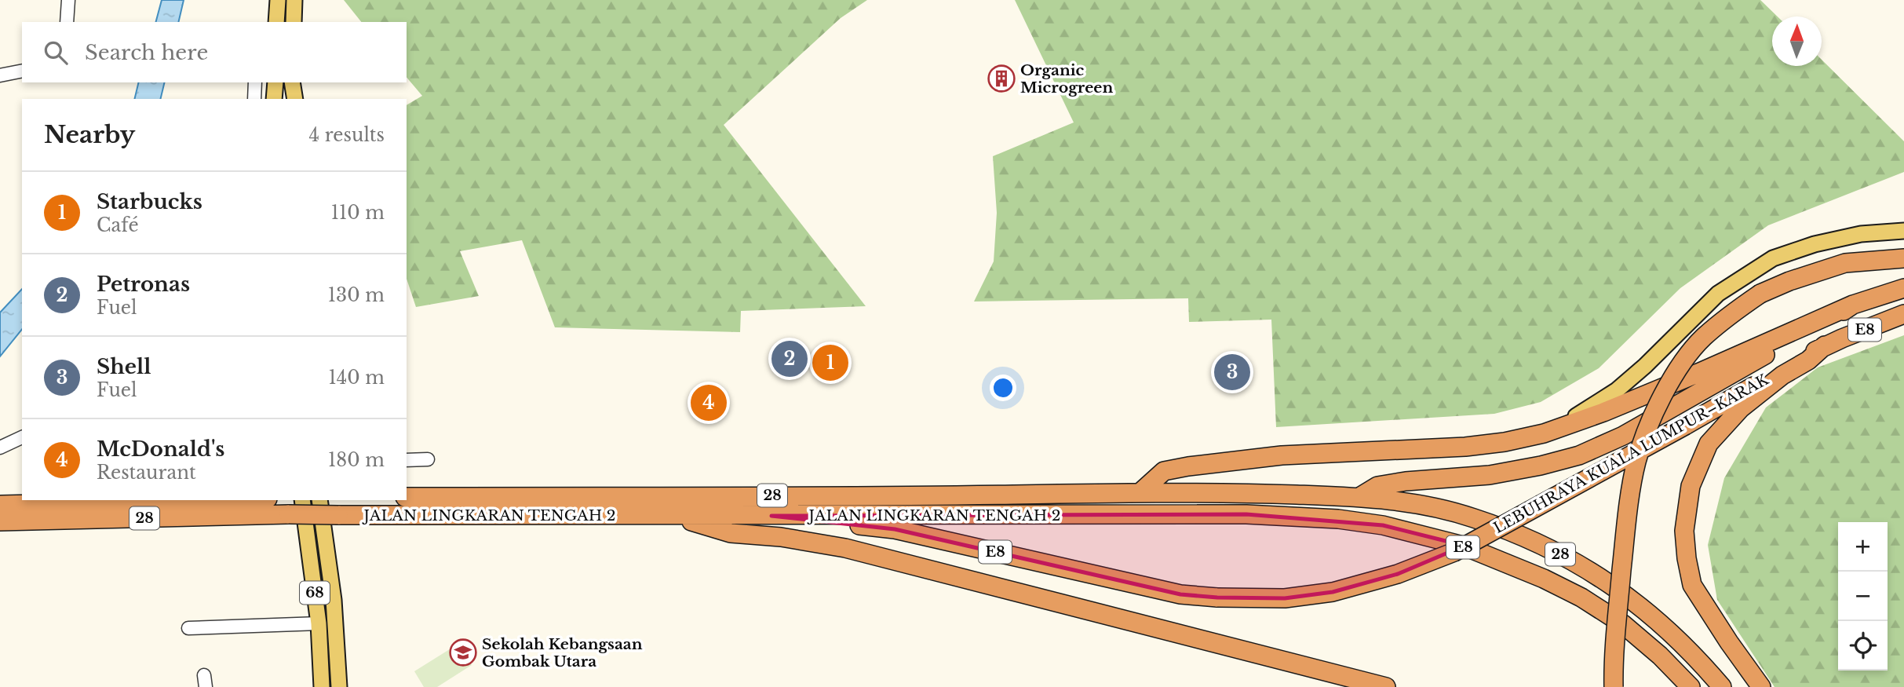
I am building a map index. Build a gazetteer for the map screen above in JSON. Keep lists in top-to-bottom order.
{
  "streets": {
    "highway": [
      "E8",
      "LEBUHRAYA KUALA LUMPUR–KARAK",
      "28",
      "JALAN LINGKARAN TENGAH 2"
    ],
    "main road": ["68"]
  },
  "crossings": [
    ["LEBUHRAYA KUALA LUMPUR–KARAK", "JALAN LINGKARAN TENGAH 2"]
  ],
  "places": {
    "building": ["Organic Microgreen"],
    "school or university": ["Sekolah Kebangsaan Gombak Utara"]
  },
  "north": "top",
  "page": {
    "search": "Search here",
    "heading": ["Nearby", "4 results"],
    "list": [
      {
        "mark": "1",
        "name": "Starbucks",
        "note": "Café",
        "value": "110 m"
      },
      {
        "mark": "2",
        "name": "Petronas",
        "note": "Fuel",
        "value": "130 m"
      },
      {
        "mark": "3",
        "name": "Shell",
        "note": "Fuel",
        "value": "140 m"
      },
      {
        "mark": "4",
        "name": "McDonald's",
        "note": "Restaurant",
        "value": "180 m"
      }
    ],
    "pins": [
      "2",
      "1",
      "3",
      "4"
    ],
    "map_buttons": ["+", "−"]
  }
}
